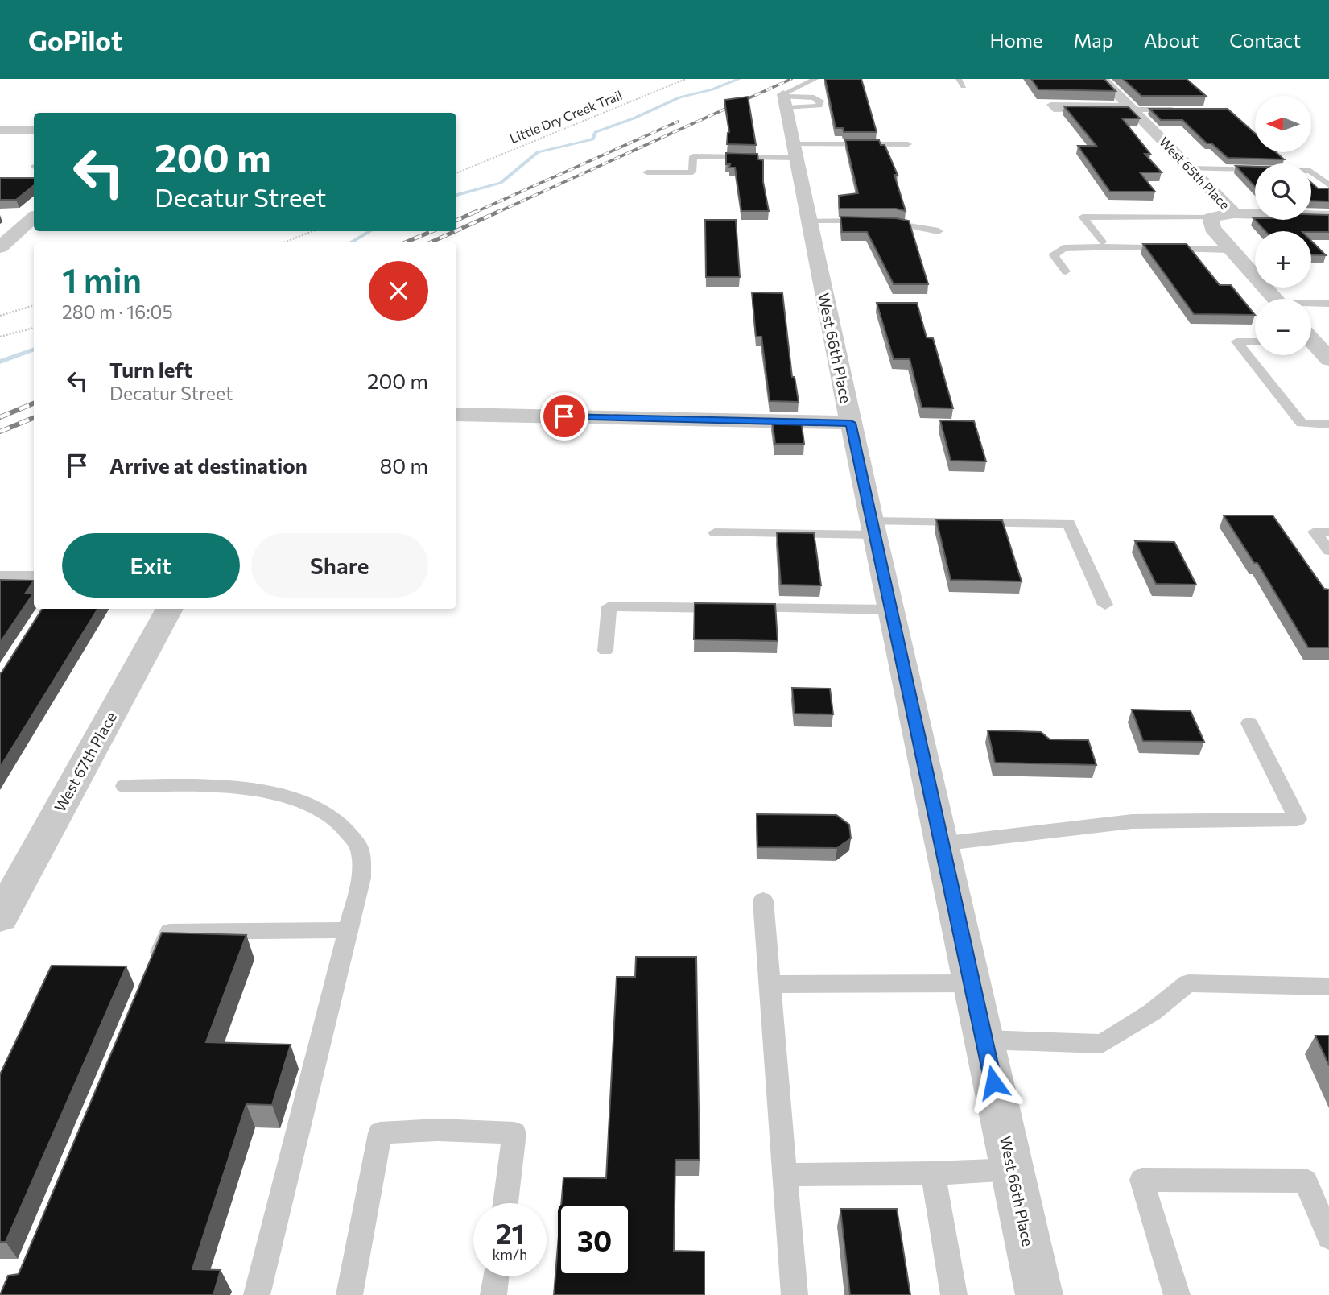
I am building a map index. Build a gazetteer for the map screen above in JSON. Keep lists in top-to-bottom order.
{
  "streets": {
    "street": ["West 65th Place", "West 66th Place", "West 67th Place"],
    "path": ["Little Dry Creek Trail"]
  },
  "north": "left",
  "page": {
    "header": "GoPilot",
    "nav": [
      "Home",
      "Map",
      "About",
      "Contact"
    ],
    "map_buttons": ["+", "−"],
    "turn": ["200 m", "Decatur Street"],
    "heading": ["1 min", "280 m · 16:05"],
    "list": [
      {
        "name": "Turn left",
        "note": "Decatur Street",
        "value": "200 m"
      },
      {
        "name": "Arrive at destination",
        "value": "80 m"
      }
    ],
    "buttons": ["Exit", "Share"],
    "speed": "21 km/h",
    "limit": "30"
  }
}
